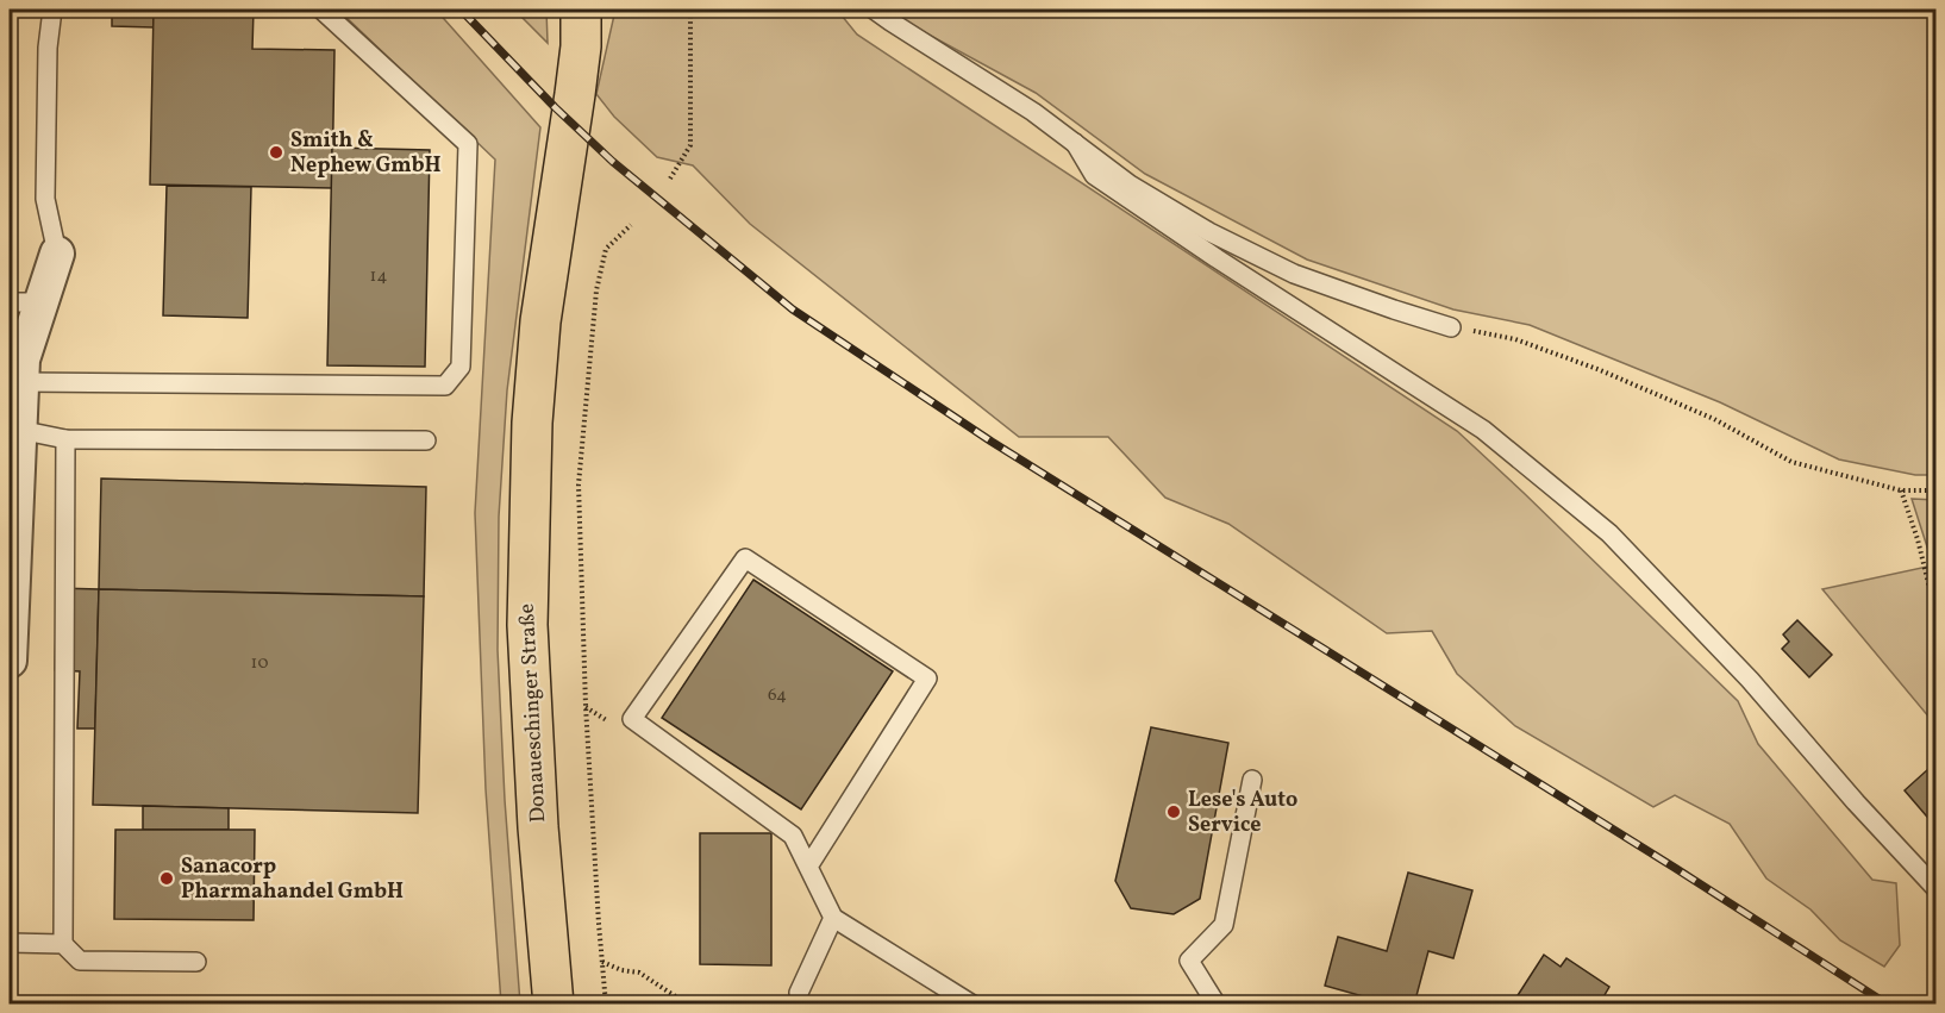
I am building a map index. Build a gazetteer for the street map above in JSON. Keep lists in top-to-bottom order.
{
  "streets": {
    "main road": ["Donaueschinger Straße"]
  },
  "places": ["Smith & Nephew GmbH", "Lese's Auto Service", "Sanacorp Pharmahandel GmbH"],
  "house_numbers": ["14", "10", "64"]
}
